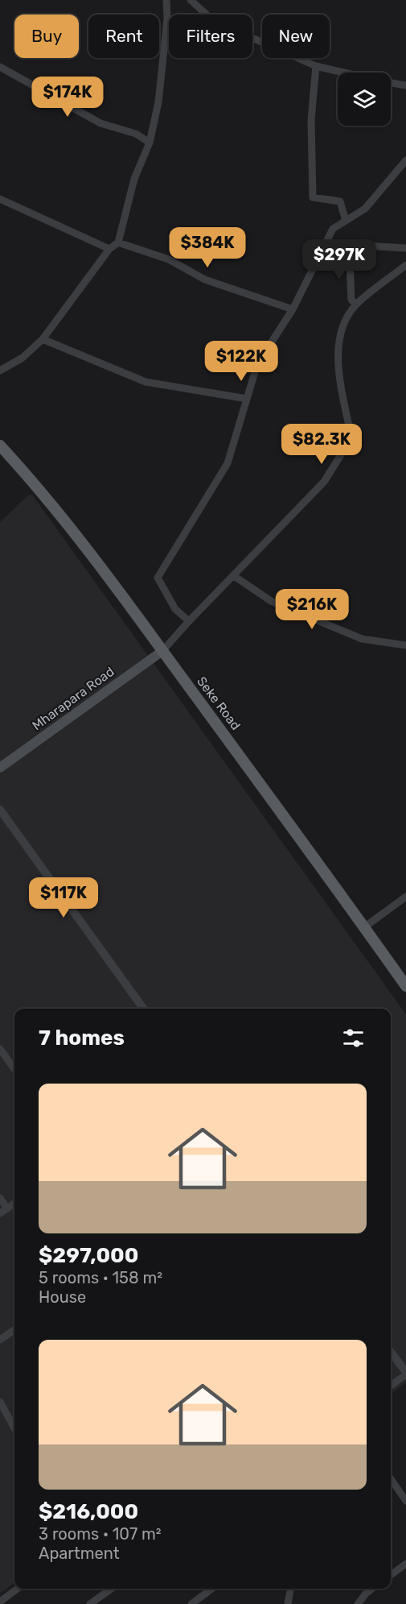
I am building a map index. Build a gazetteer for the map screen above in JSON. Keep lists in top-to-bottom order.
{
  "streets": {
    "main road": ["Mharapara Road", "Seke Road"]
  },
  "crossings": [
    ["Mharapara Road", "Seke Road"]
  ],
  "page": {
    "chip": [
      "Buy",
      "Rent",
      "Filters",
      "New"
    ],
    "price": [
      "$174K",
      "$384K",
      "$297K",
      "$122K",
      "$82.3K",
      "$216K",
      "$117K"
    ],
    "heading": "7 homes",
    "list": [
      {
        "name": "$297,000",
        "note": "5 rooms · 158 m² · House"
      },
      {
        "name": "$216,000",
        "note": "3 rooms · 107 m² · Apartment"
      }
    ]
  }
}
